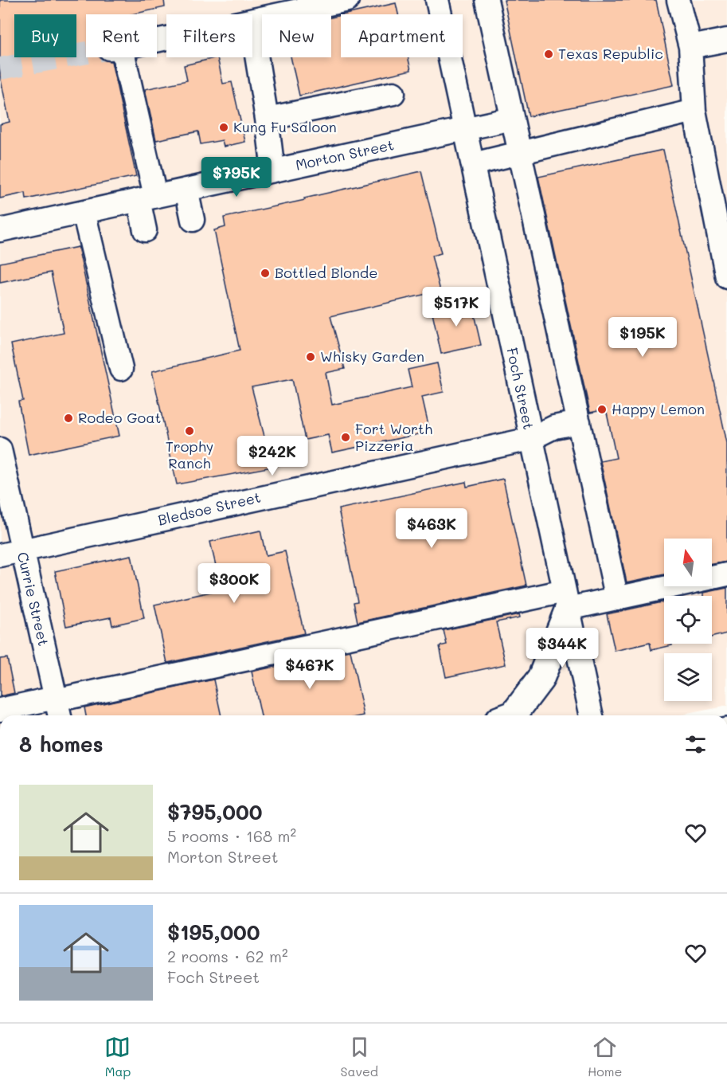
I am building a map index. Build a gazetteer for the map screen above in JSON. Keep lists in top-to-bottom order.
{
  "streets": {
    "street": [
      "Morton Street",
      "Foch Street",
      "Bledsoe Street",
      "Currie Street"
    ]
  },
  "crossings": [
    ["Morton Street", "Foch Street"],
    ["Foch Street", "Bledsoe Street"],
    ["Bledsoe Street", "Currie Street"]
  ],
  "places": [
    "Texas Republic",
    "Kung Fu Saloon",
    "Bottled Blonde",
    "Whisky Garden",
    "Happy Lemon",
    "Rodeo Goat",
    "Trophy Ranch",
    "Fort Worth Pizzeria"
  ],
  "north": "top",
  "page": {
    "chip": [
      "Buy",
      "Rent",
      "Filters",
      "New",
      "Apartment"
    ],
    "price": [
      "$795K",
      "$517K",
      "$195K",
      "$242K",
      "$463K",
      "$300K",
      "$344K",
      "$467K"
    ],
    "heading": "8 homes",
    "list": [
      {
        "name": "$795,000",
        "note": "5 rooms · 168 m² · Morton Street"
      },
      {
        "name": "$195,000",
        "note": "2 rooms · 62 m² · Foch Street"
      }
    ],
    "tabs": ["Map", "Saved", "Home"]
  }
}
